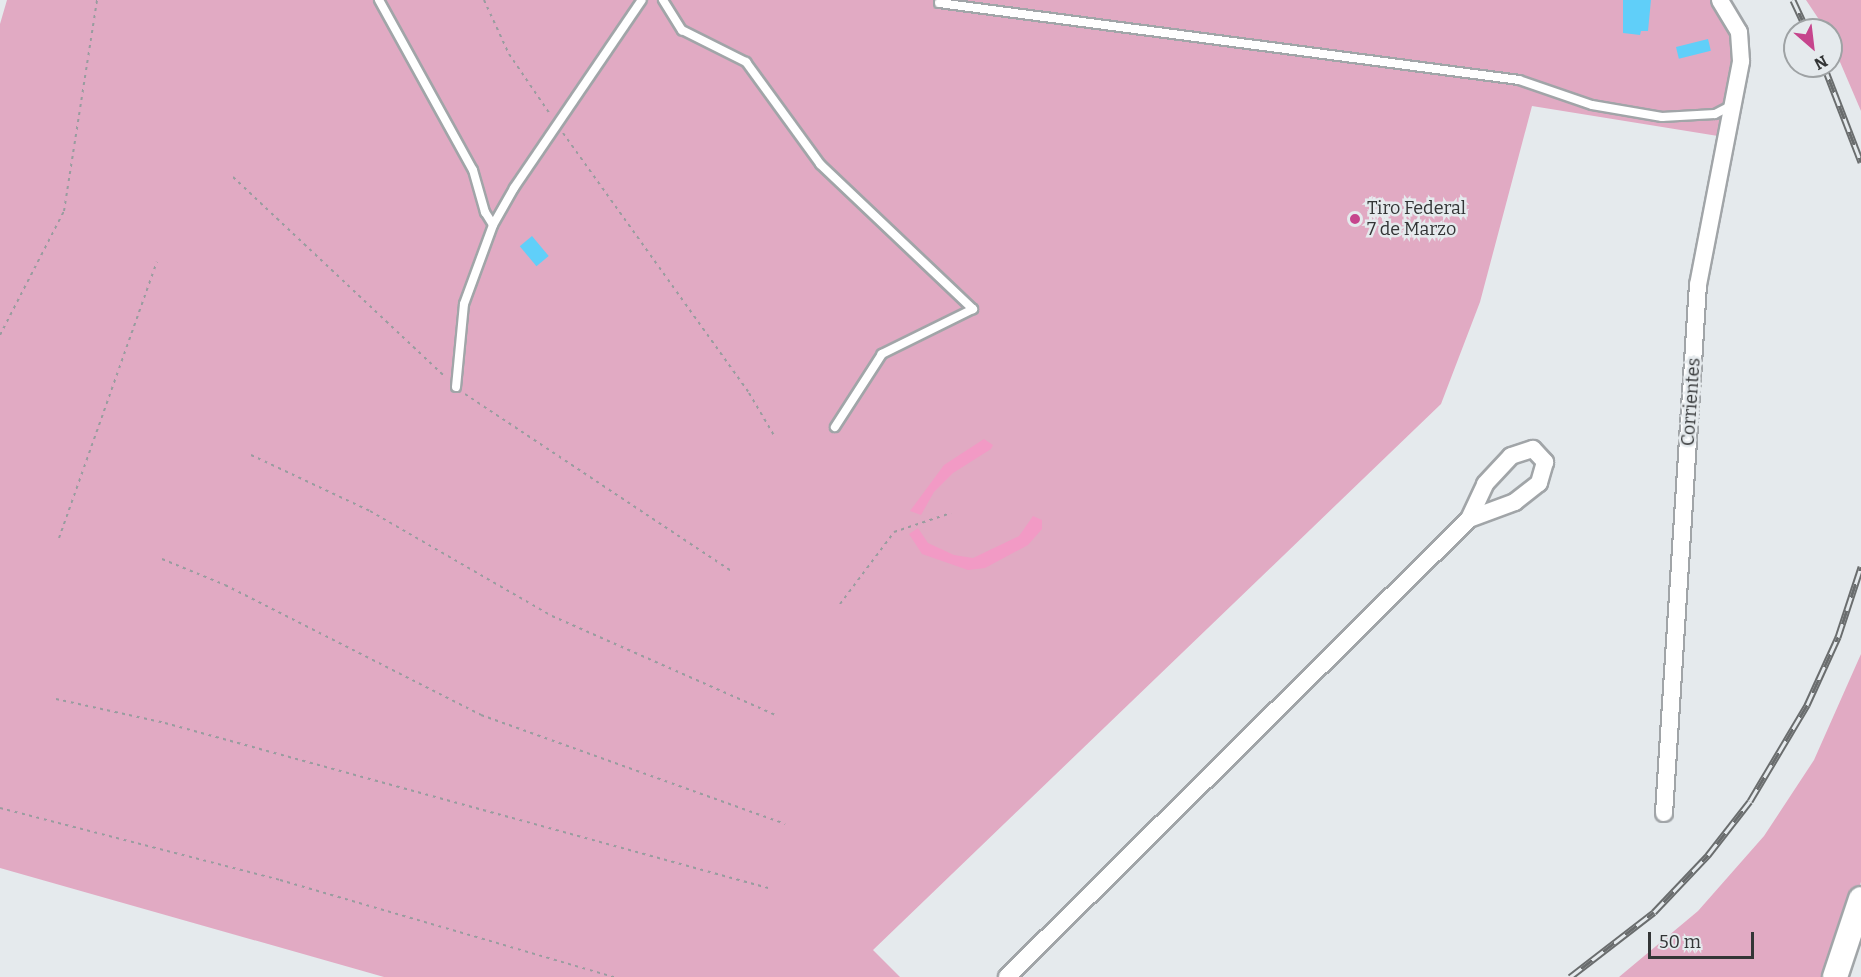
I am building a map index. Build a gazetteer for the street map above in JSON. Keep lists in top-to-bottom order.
{
  "streets": {
    "street": ["Corrientes"]
  },
  "places": ["Tiro Federal 7 de Marzo"],
  "scale_bar": "50 m",
  "north": "bottom right"
}
